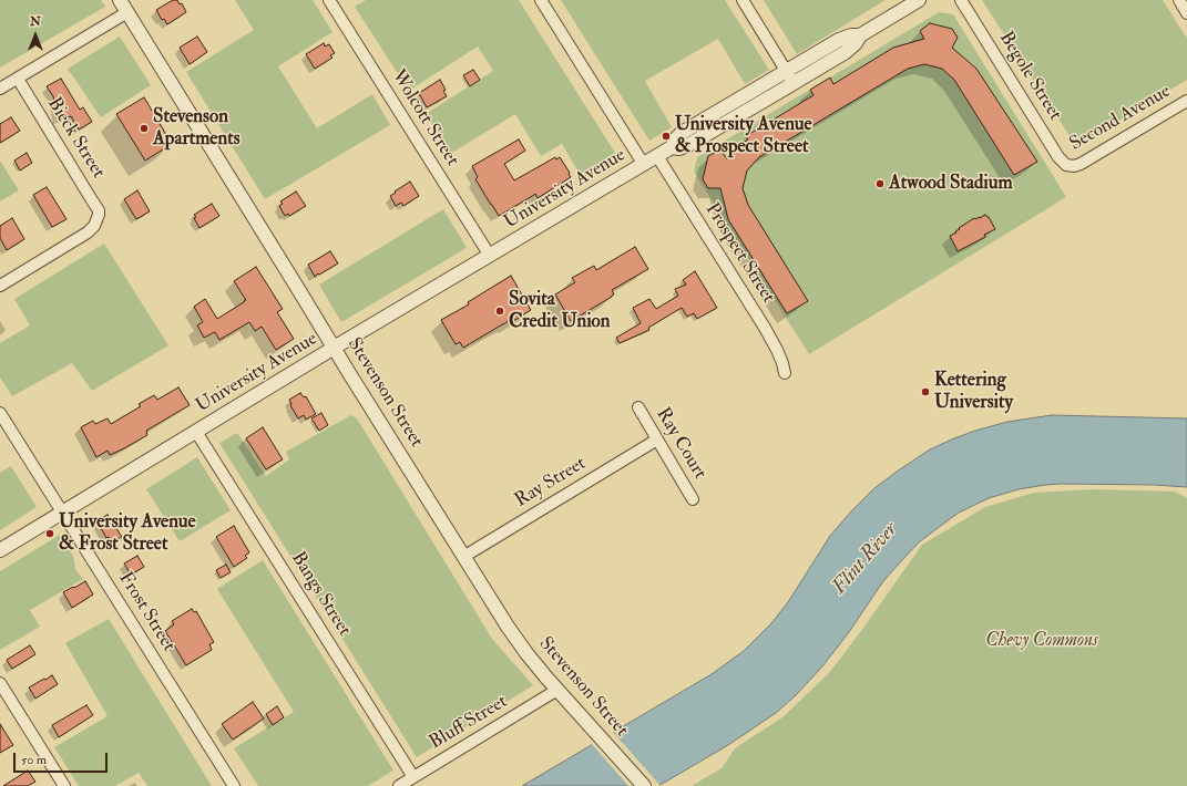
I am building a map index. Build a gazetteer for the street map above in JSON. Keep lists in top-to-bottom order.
{
  "streets": {
    "street": [
      "Begole Street",
      "Wolcott Street",
      "Second Avenue",
      "Bieck Street",
      "University Avenue",
      "Prospect Street",
      "Stevenson Street",
      "Ray Court",
      "Ray Street",
      "Bangs Street",
      "Frost Street",
      "Bluff Street"
    ]
  },
  "crossings": [
    ["Begole Street", "Second Avenue"],
    ["Wolcott Street", "University Avenue"],
    ["University Avenue", "Prospect Street"],
    ["University Avenue", "Stevenson Street"],
    ["University Avenue", "Bangs Street"],
    ["University Avenue", "Frost Street"],
    ["Stevenson Street", "Ray Street"],
    ["Stevenson Street", "Bluff Street"],
    ["Ray Court", "Ray Street"],
    ["Bangs Street", "Bluff Street"]
  ],
  "water": ["Flint River"],
  "parks": ["Chevy Commons"],
  "places": [
    "Stevenson Apartments",
    "University Avenue & Prospect Street",
    "Atwood Stadium",
    "Sovita Credit Union",
    "Kettering University",
    "University Avenue & Frost Street"
  ],
  "scale_bar": "50 m",
  "north": "top"
}
